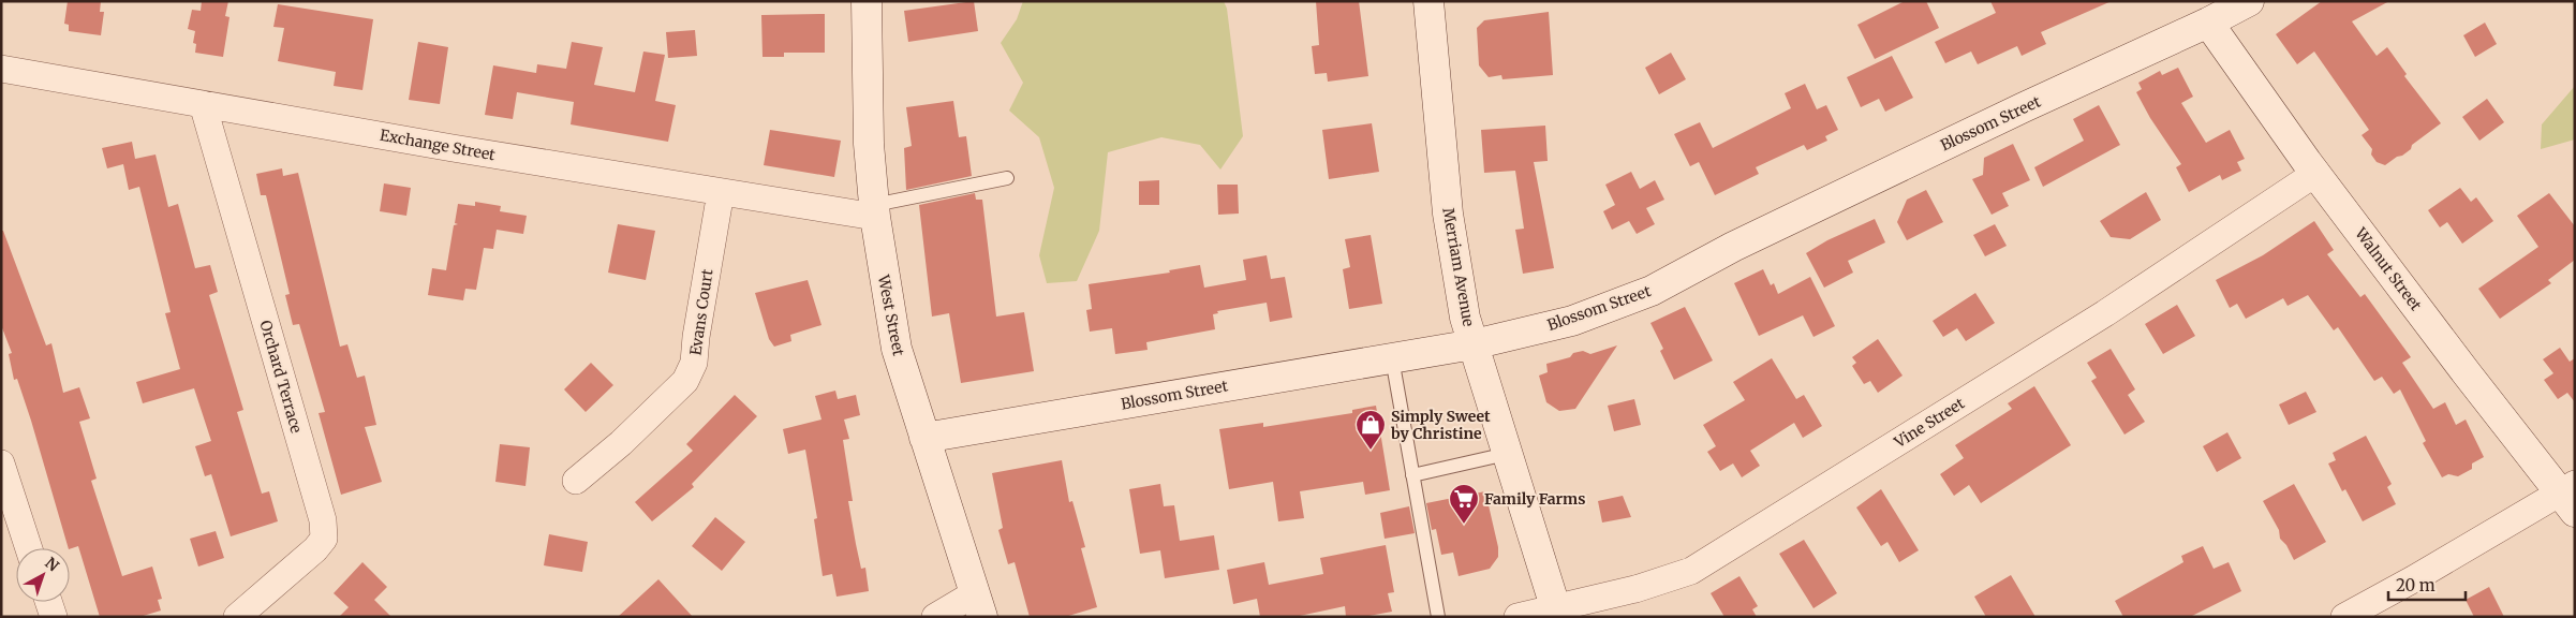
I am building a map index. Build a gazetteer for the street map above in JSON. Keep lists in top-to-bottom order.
{
  "streets": {
    "street": [
      "Blossom Street",
      "Exchange Street",
      "Merriam Avenue",
      "Walnut Street",
      "Evans Court",
      "West Street",
      "Orchard Terrace",
      "Vine Street"
    ]
  },
  "crossings": [
    ["Blossom Street", "Merriam Avenue"],
    ["Blossom Street", "Walnut Street"],
    ["Blossom Street", "West Street"],
    ["Exchange Street", "Evans Court"],
    ["Exchange Street", "West Street"],
    ["Exchange Street", "Orchard Terrace"],
    ["Merriam Avenue", "Vine Street"],
    ["Walnut Street", "Vine Street"]
  ],
  "places": {
    "shop": ["Simply Sweet by Christine"],
    "supermarket": ["Family Farms"]
  },
  "scale_bar": "20 m",
  "north": "top right"
}
